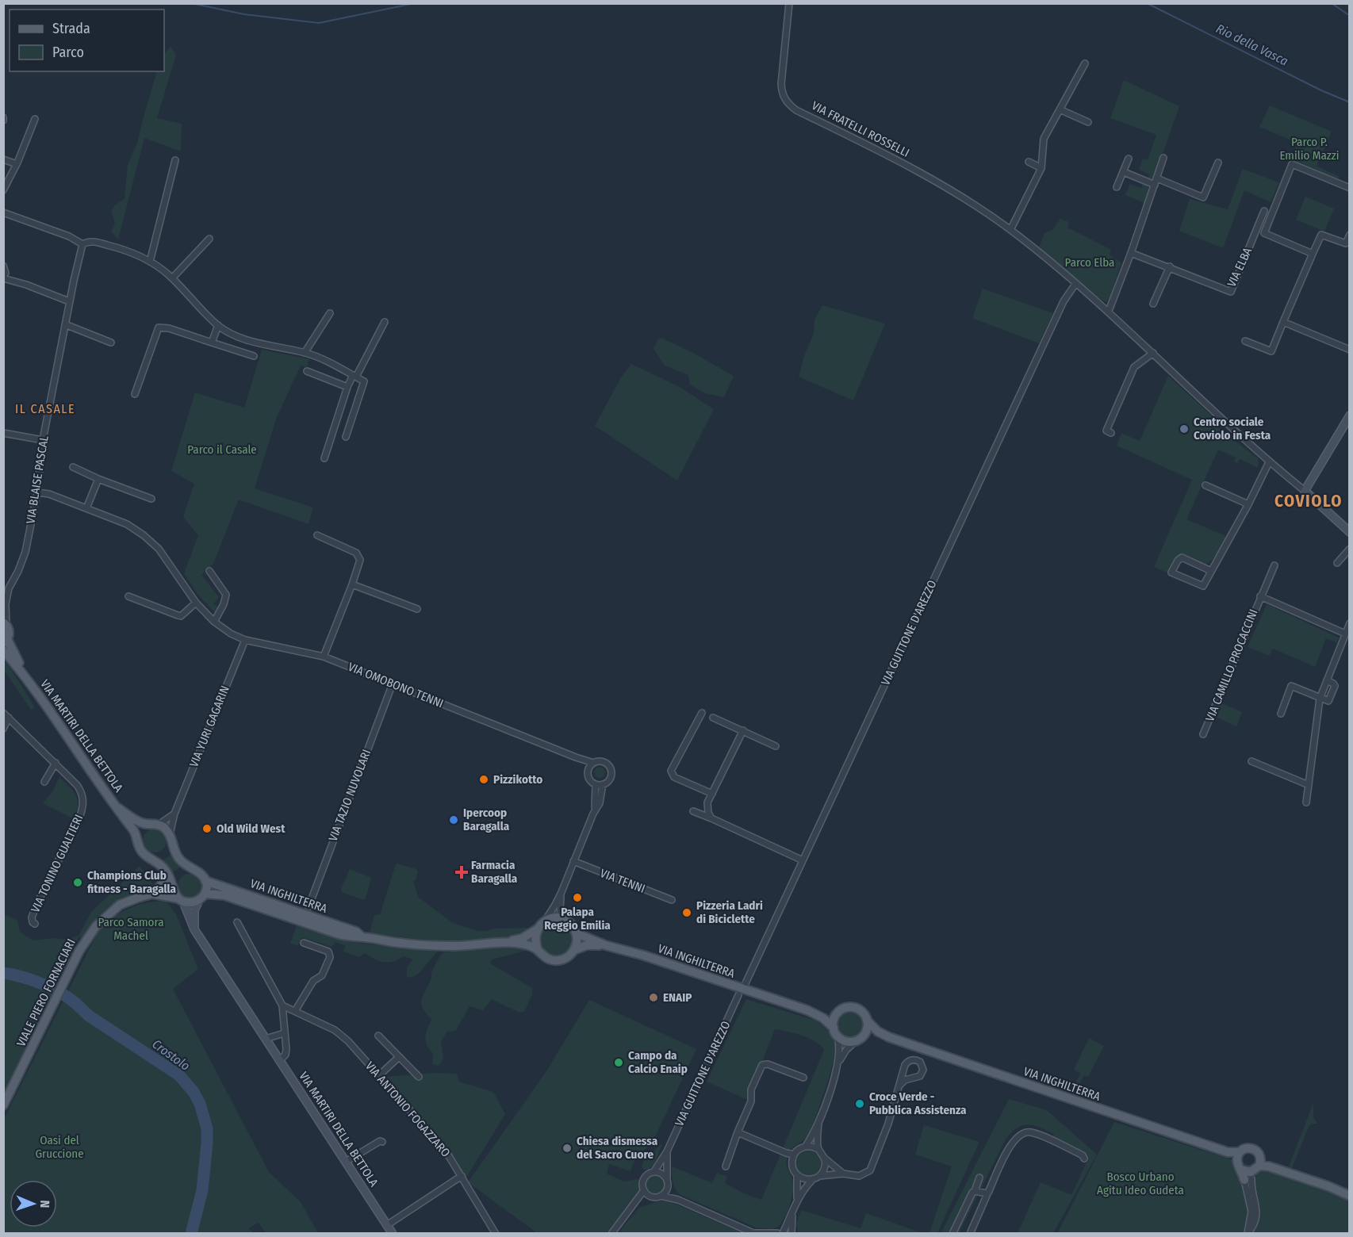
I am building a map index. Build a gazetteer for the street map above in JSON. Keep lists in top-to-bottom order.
{
  "streets": {
    "main road": [
      "VIA FRATELLI ROSSELLI",
      "VIA MARTIRI DELLA BETTOLA",
      "VIA INGHILTERRA",
      "VIALE PIERO FORNACIARI"
    ],
    "street": [
      "VIA ELBA",
      "VIA BLAISE PASCAL",
      "VIA GUITTONE D'AREZZO",
      "VIA CAMILLO PROCACCINI",
      "VIA OMOBONO TENNI",
      "VIA YURI GAGARIN",
      "VIA TAZIO NUVOLARI",
      "VIA TONINO GUALTIERI",
      "VIA TENNI",
      "VIA ANTONIO FOGAZZARO"
    ]
  },
  "crossings": [
    ["VIA FRATELLI ROSSELLI", "VIA GUITTONE D'AREZZO"],
    ["VIA BLAISE PASCAL", "VIA OMOBONO TENNI"],
    ["VIA BLAISE PASCAL", "VIA MARTIRI DELLA BETTOLA"],
    ["VIA OMOBONO TENNI", "VIA YURI GAGARIN"],
    ["VIA OMOBONO TENNI", "VIA TAZIO NUVOLARI"],
    ["VIA OMOBONO TENNI", "VIA TENNI"],
    ["VIA OMOBONO TENNI", "VIA INGHILTERRA"],
    ["VIA YURI GAGARIN", "VIA MARTIRI DELLA BETTOLA"],
    ["VIA MARTIRI DELLA BETTOLA", "VIALE PIERO FORNACIARI"]
  ],
  "districts": ["IL CASALE", "COVIOLO"],
  "water": ["Rio della Vasca", "Crostolo"],
  "parks": [
    "Parco P. Emilio Mazzi",
    "Parco Elba",
    "Parco il Casale",
    "Parco Samora Machel",
    "Oasi del Gruccione",
    "Bosco Urbano Agitu Ideo Gudeta"
  ],
  "places": {
    "other": [
      "Centro sociale Coviolo in Festa",
      "Pizzikotto",
      "Ipercoop Baragalla",
      "Old Wild West",
      "Champions Club fitness - Baragalla",
      "Palapa Reggio Emilia",
      "Pizzeria Ladri di Biciclette",
      "ENAIP",
      "Campo da Calcio Enaip",
      "Croce Verde - Pubblica Assistenza",
      "Chiesa dismessa del Sacro Cuore"
    ],
    "health": ["Farmacia Baragalla"]
  },
  "legend": ["Strada", "Parco"],
  "north": "right"
}
